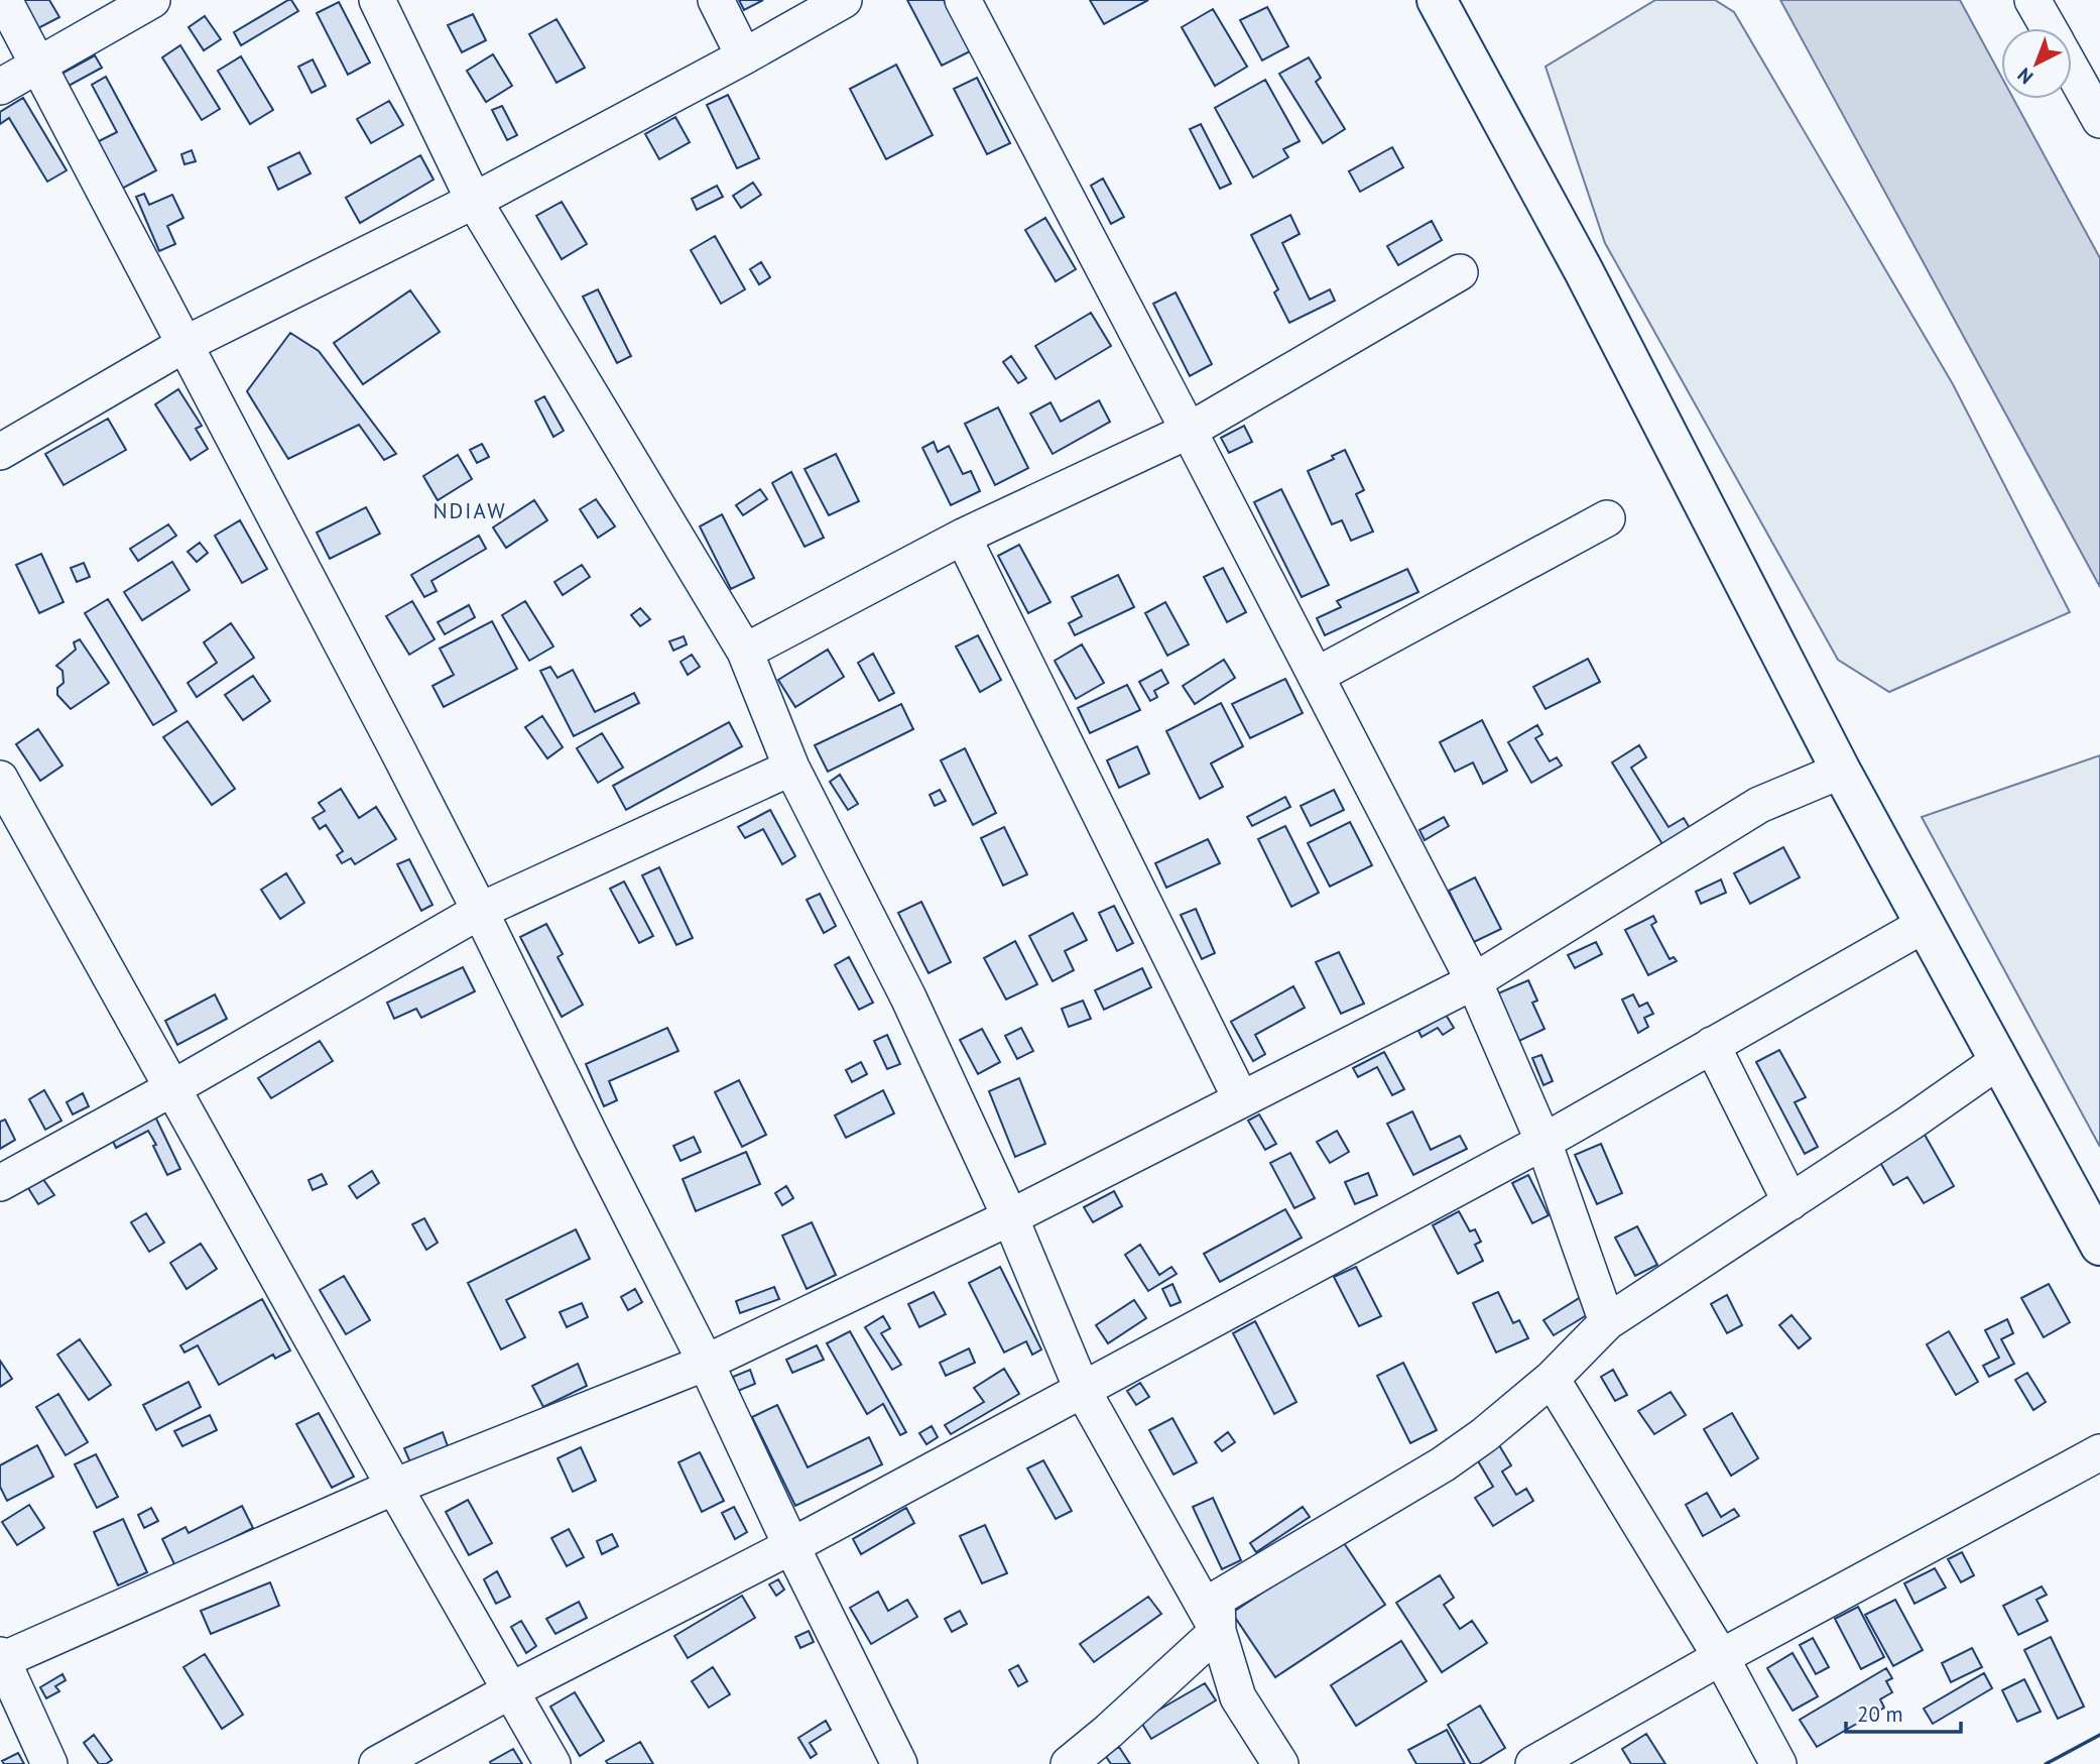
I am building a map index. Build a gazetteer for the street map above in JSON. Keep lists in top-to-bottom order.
{
  "districts": ["NDIAW"],
  "scale_bar": "20 m",
  "north": "bottom left"
}
